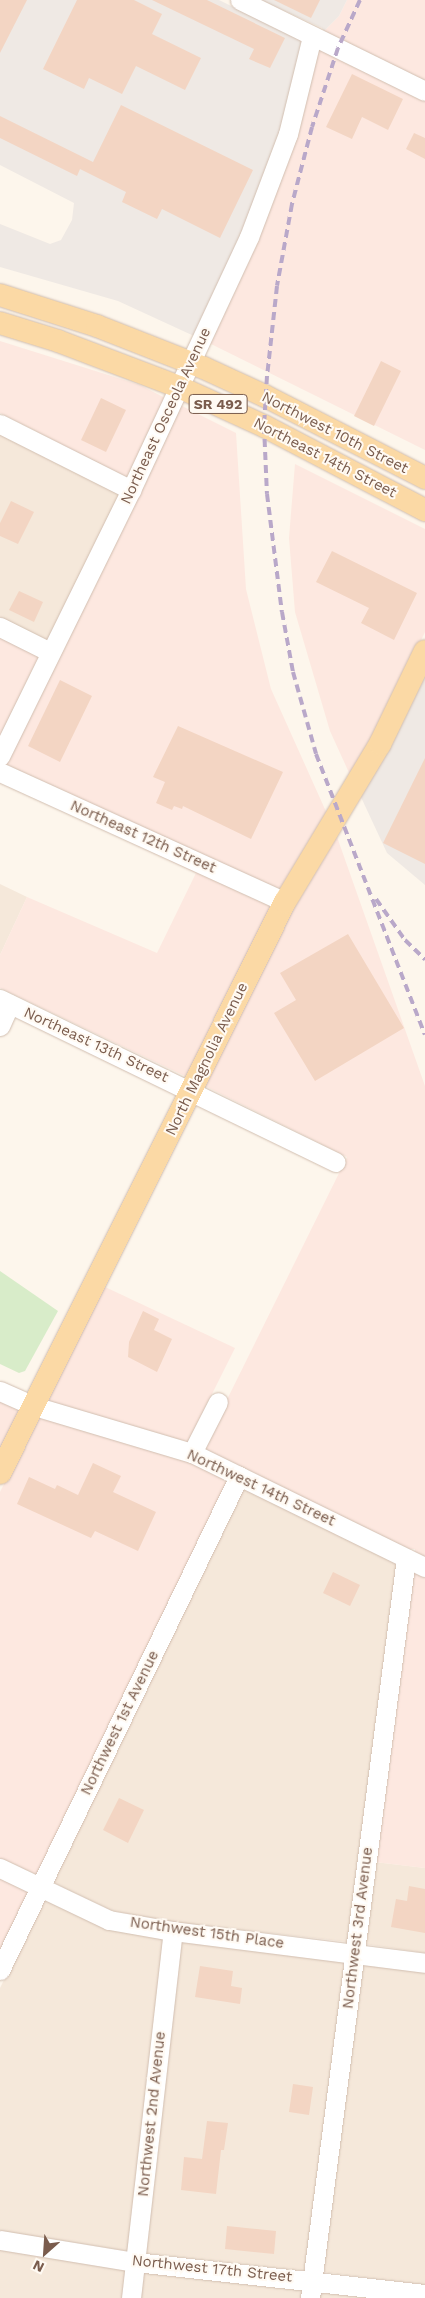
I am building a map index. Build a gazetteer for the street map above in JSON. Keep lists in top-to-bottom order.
{
  "streets": {
    "main road": [
      "SR 492",
      "Northwest 10th Street",
      "Northeast 14th Street",
      "North Magnolia Avenue"
    ],
    "street": [
      "Northeast Osceola Avenue",
      "Northeast 12th Street",
      "Northeast 13th Street",
      "Northwest 14th Street",
      "Northwest 1st Avenue",
      "Northwest 3rd Avenue",
      "Northwest 15th Place",
      "Northwest 2nd Avenue",
      "Northwest 17th Street"
    ]
  },
  "crossings": [
    ["SR 492", "Northeast Osceola Avenue"],
    ["SR 492", "Northwest 10th Street"],
    ["Northeast Osceola Avenue", "Northwest 10th Street"],
    ["Northeast Osceola Avenue", "Northeast 14th Street"],
    ["Northeast 12th Street", "North Magnolia Avenue"],
    ["Northeast 13th Street", "North Magnolia Avenue"],
    ["North Magnolia Avenue", "Northwest 14th Street"],
    ["Northwest 14th Street", "Northwest 1st Avenue"],
    ["Northwest 14th Street", "Northwest 3rd Avenue"],
    ["Northwest 1st Avenue", "Northwest 15th Place"],
    ["Northwest 3rd Avenue", "Northwest 15th Place"],
    ["Northwest 3rd Avenue", "Northwest 17th Street"],
    ["Northwest 15th Place", "Northwest 2nd Avenue"],
    ["Northwest 2nd Avenue", "Northwest 17th Street"]
  ],
  "north": "bottom left"
}
